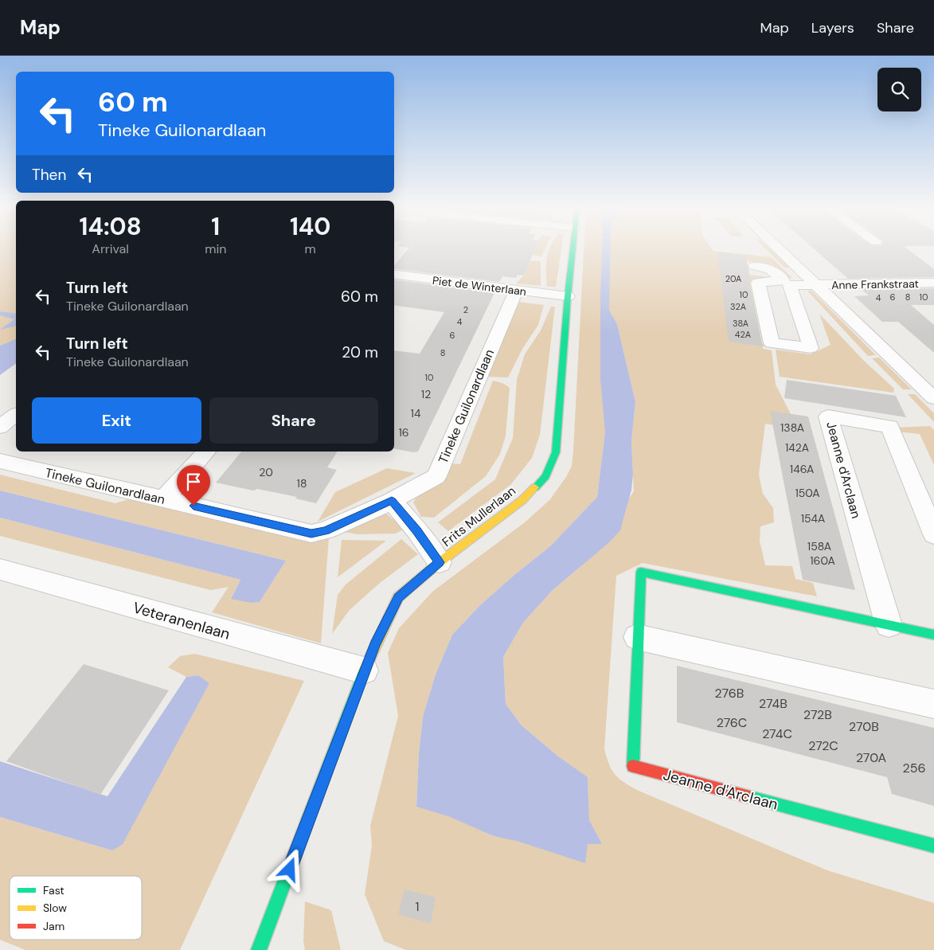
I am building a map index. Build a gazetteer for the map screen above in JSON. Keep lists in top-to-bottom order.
{
  "streets": {
    "street": [
      "Anne Frankstraat",
      "Piet de Winterlaan",
      "Tineke Guilonardlaan",
      "Jeanne d'Arclaan",
      "Frits Mullerlaan",
      "Veteranenlaan"
    ]
  },
  "crossings": [
    ["Piet de Winterlaan", "Tineke Guilonardlaan"],
    ["Piet de Winterlaan", "Frits Mullerlaan"],
    ["Frits Mullerlaan", "Veteranenlaan"]
  ],
  "house_numbers": [
    "20A",
    "10",
    "6",
    "8",
    "10",
    "4",
    "32A",
    "2",
    "4",
    "38A",
    "42A",
    "6",
    "8",
    "10",
    "12",
    "14",
    "138A",
    "16",
    "142A",
    "146A",
    "20",
    "18",
    "150A",
    "154A",
    "158A",
    "160A",
    "276B",
    "274B",
    "272B",
    "276C",
    "270B",
    "274C",
    "272C",
    "270A",
    "256",
    "1"
  ],
  "legend": ["Fast", "Slow", "Jam"],
  "page": {
    "header": "Map",
    "nav": ["Map", "Layers", "Share"],
    "turn": ["60 m", "Tineke Guilonardlaan"],
    "then": "Then",
    "eta": [
      "14:08",
      "Arrival",
      "1",
      "min",
      "140",
      "m"
    ],
    "list": [
      {
        "name": "Turn left",
        "note": "Tineke Guilonardlaan",
        "value": "60 m"
      },
      {
        "name": "Turn left",
        "note": "Tineke Guilonardlaan",
        "value": "20 m"
      }
    ],
    "buttons": ["Exit", "Share"]
  }
}
